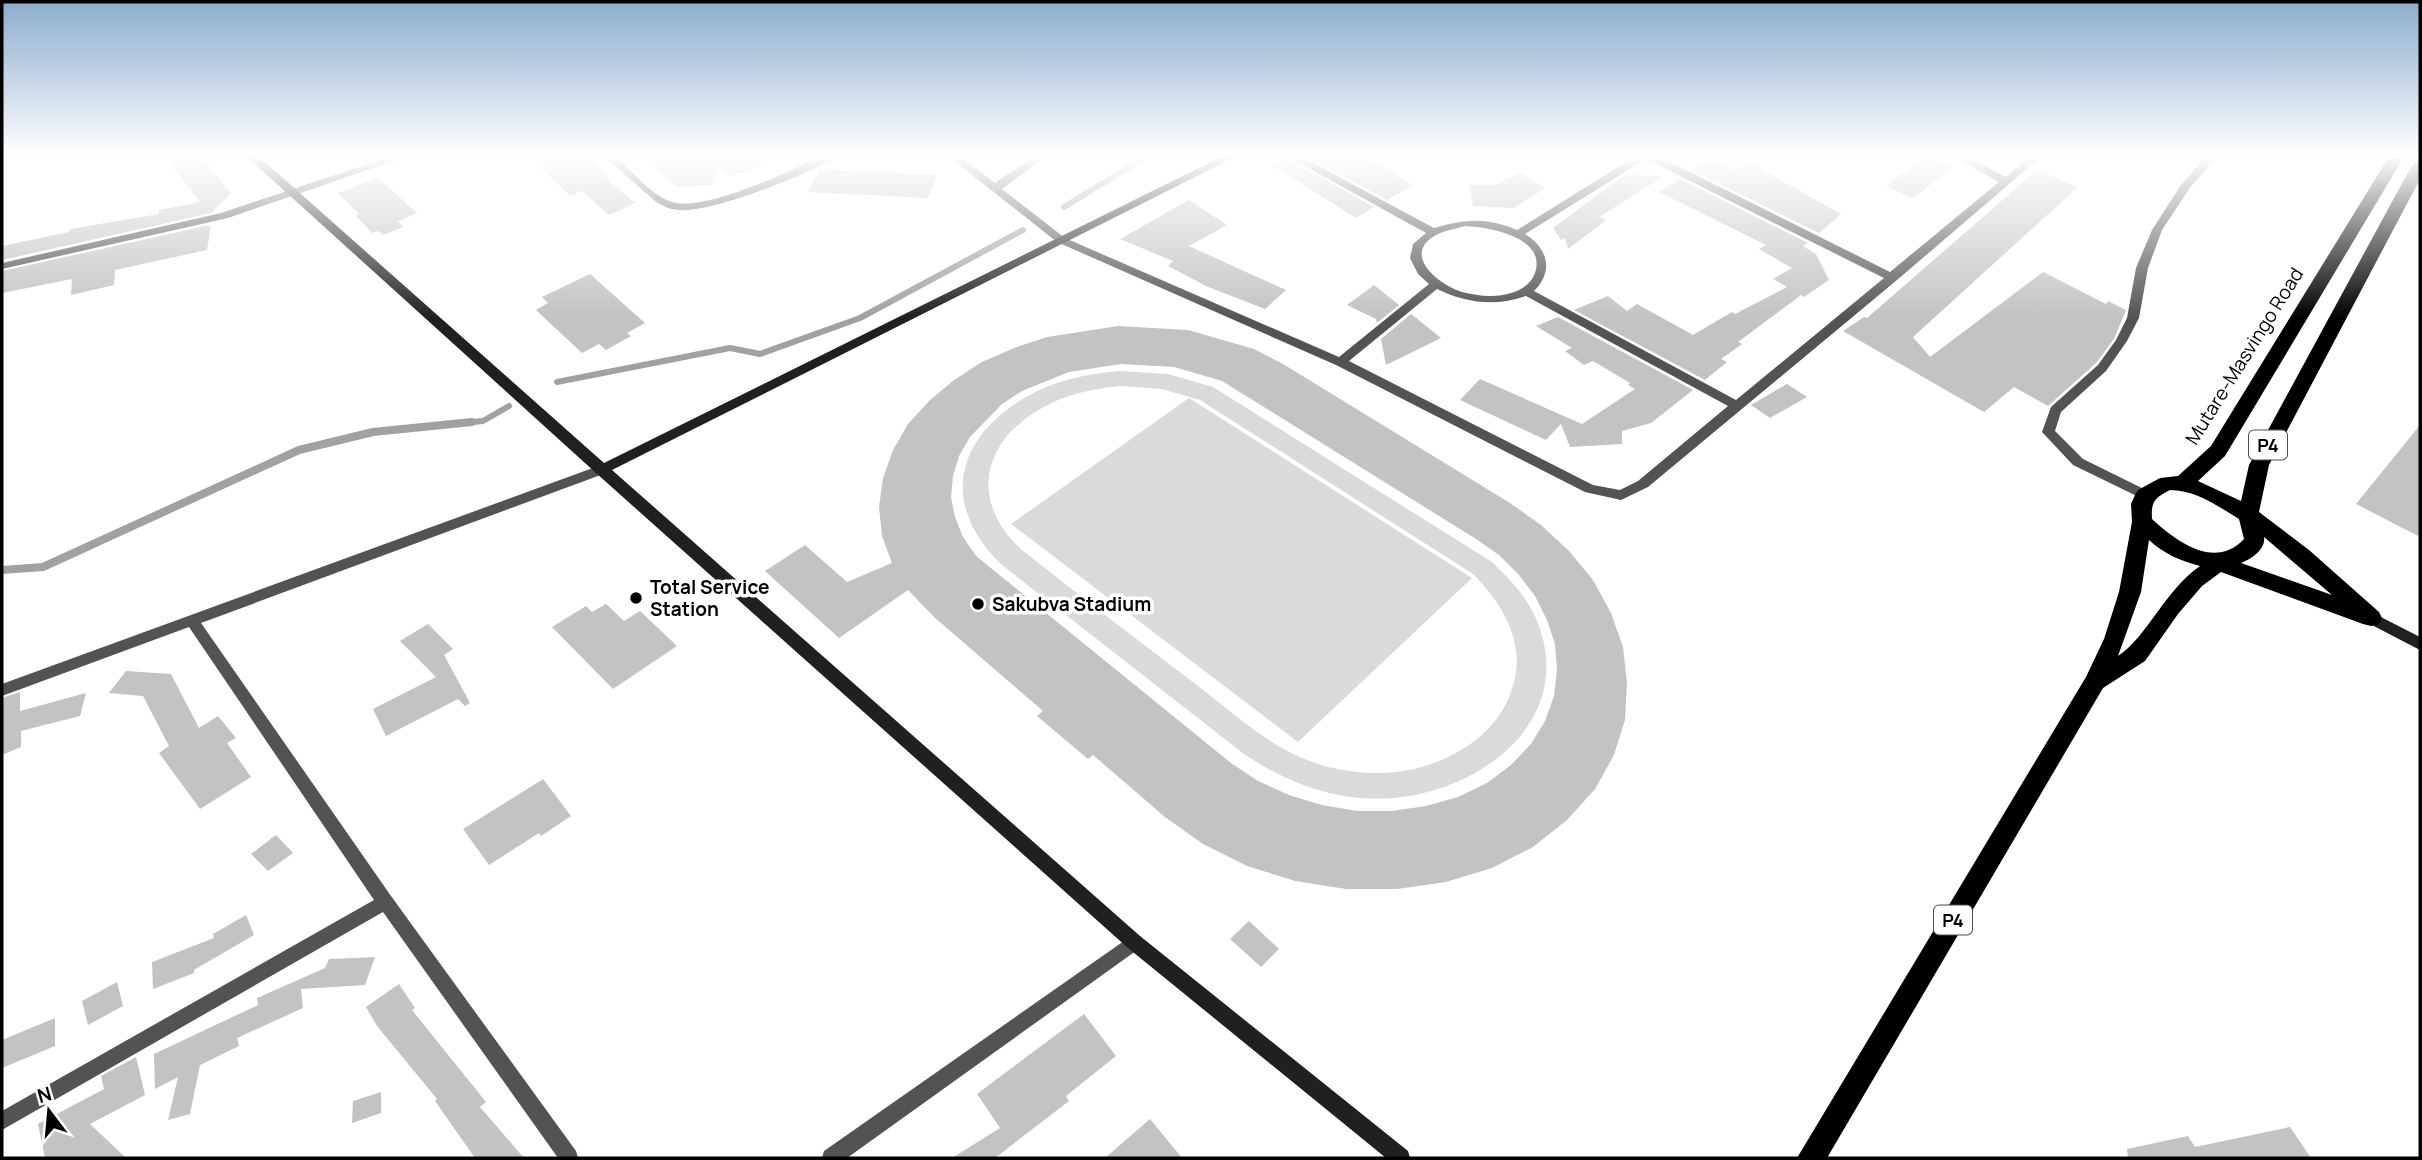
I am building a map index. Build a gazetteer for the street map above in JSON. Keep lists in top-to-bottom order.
{
  "streets": {
    "highway": ["Mutare-Masvingo Road", "P4"]
  },
  "crossings": [
    ["Mutare-Masvingo Road", "P4"]
  ],
  "places": ["Total Service Station", "Sakubva Stadium"],
  "north": "top"
}
